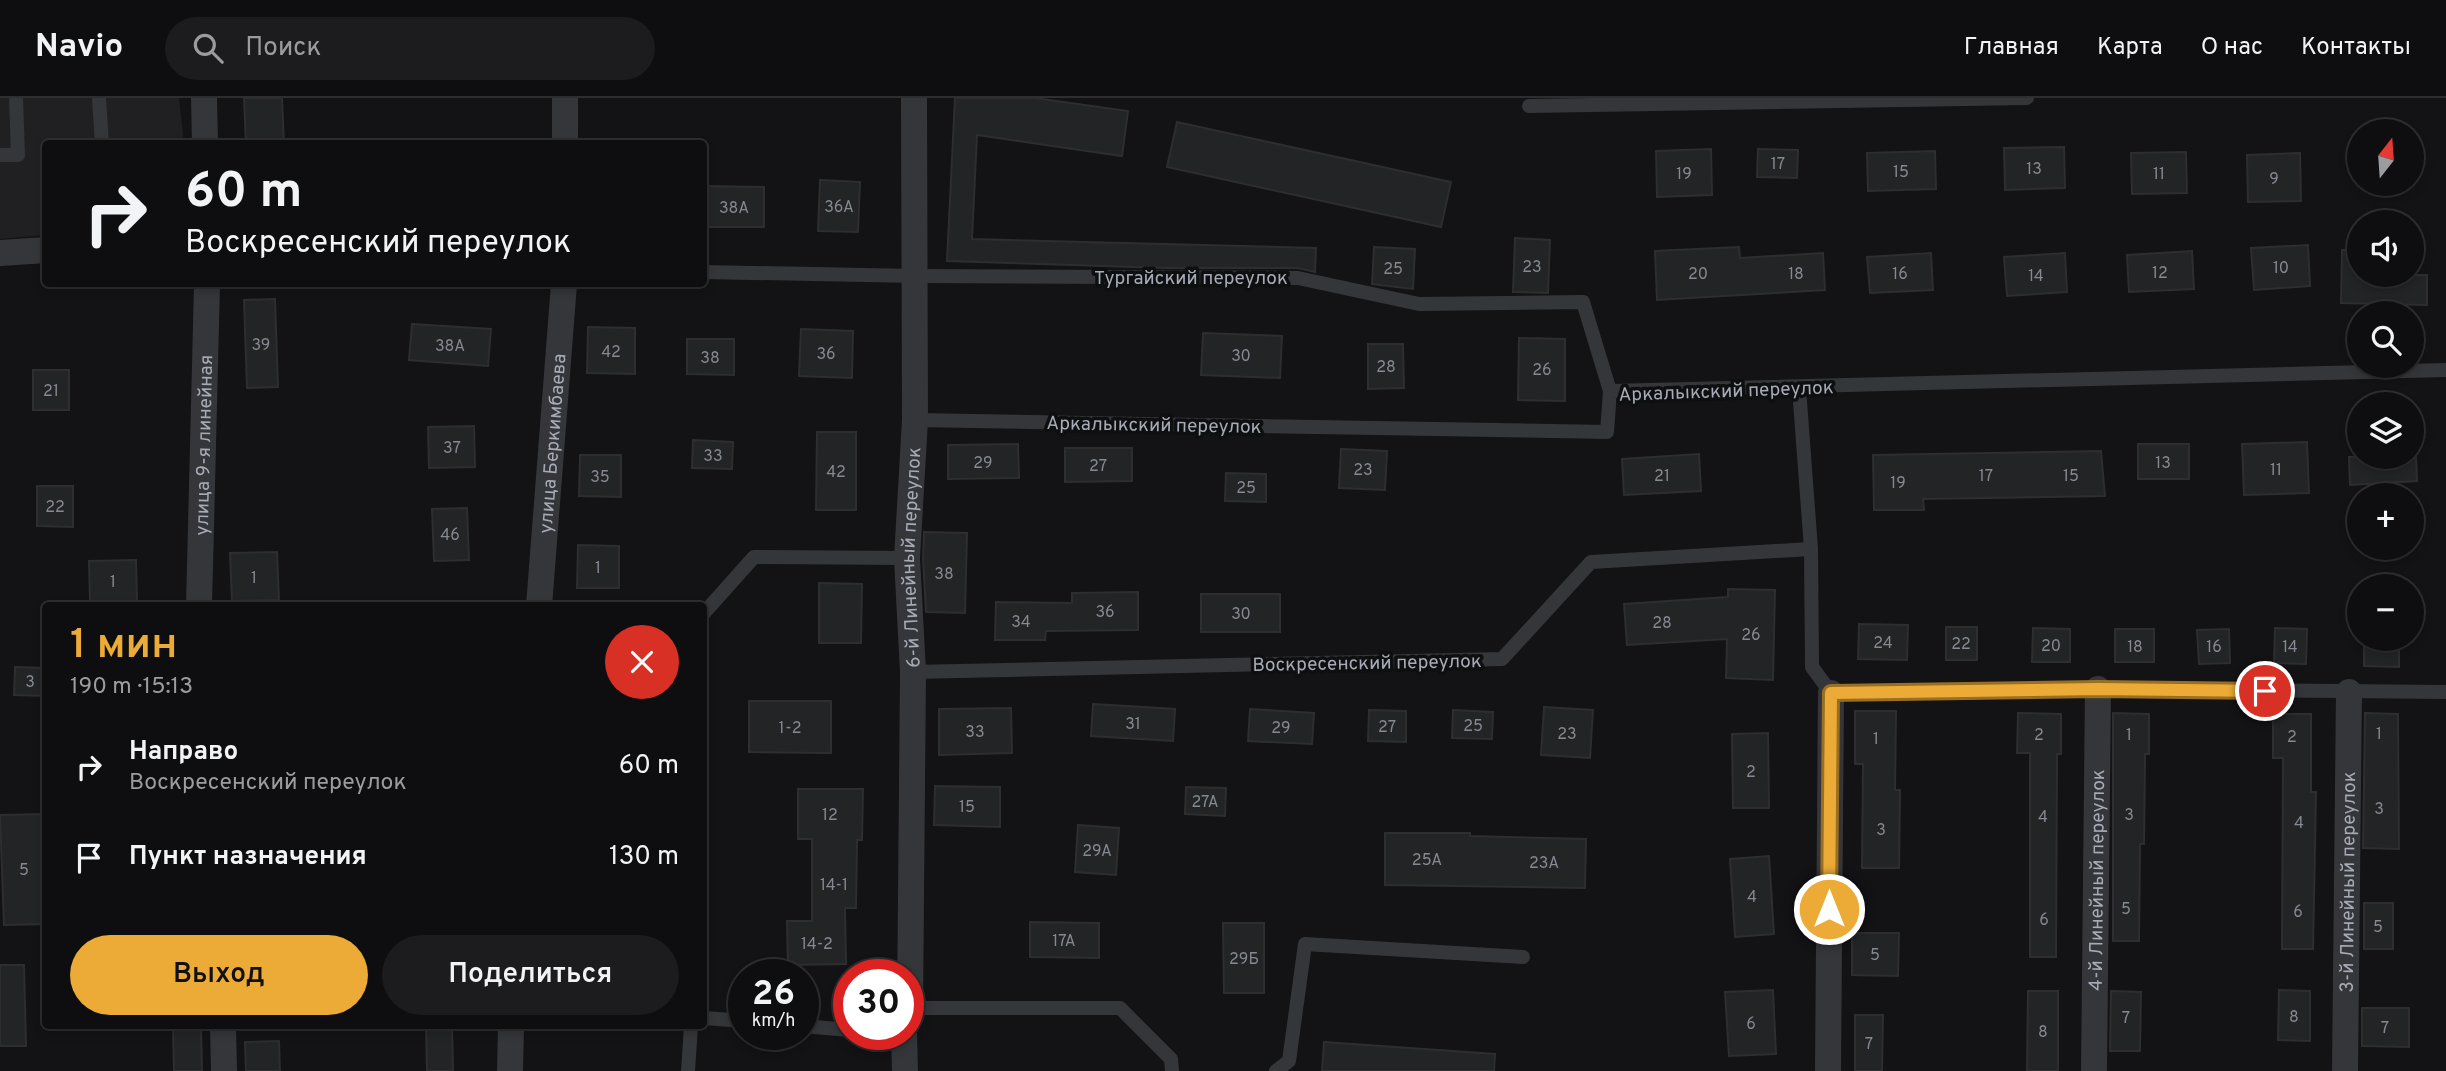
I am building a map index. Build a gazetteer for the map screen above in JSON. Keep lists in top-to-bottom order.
{
  "streets": {
    "street": [
      "улица Беркимбаева",
      "улица 9-я линейная",
      "6-й Линейный переулок",
      "4-й Линейный переулок",
      "3-й Линейный переулок"
    ],
    "lane": ["Тургайский переулок", "Аркалыкский переулок", "Воскресенский переулок"]
  },
  "crossings": [
    ["Тургайский переулок", "Аркалыкский переулок"],
    ["Тургайский переулок", "6-й Линейный переулок"],
    ["Аркалыкский переулок", "6-й Линейный переулок"],
    ["6-й Линейный переулок", "Воскресенский переулок"]
  ],
  "house_numbers": [
    "17",
    "13",
    "15",
    "19",
    "11",
    "9",
    "36А",
    "38А",
    "23",
    "10",
    "25",
    "12",
    "20",
    "18",
    "16",
    "14",
    "39",
    "38А",
    "42",
    "36",
    "30",
    "38",
    "28",
    "26",
    "21",
    "37",
    "33",
    "29",
    "13",
    "27",
    "23",
    "11",
    "42",
    "21",
    "17",
    "15",
    "35",
    "19",
    "25",
    "22",
    "46",
    "1",
    "38",
    "1",
    "1",
    "36",
    "30",
    "34",
    "28",
    "26",
    "24",
    "22",
    "20",
    "18",
    "16",
    "14",
    "3",
    "31",
    "25",
    "27",
    "1-2",
    "29",
    "33",
    "23",
    "1",
    "2",
    "1",
    "2",
    "1",
    "2",
    "27А",
    "15",
    "3",
    "12",
    "3",
    "4",
    "4",
    "3",
    "29А",
    "25А",
    "23А",
    "5",
    "14-1",
    "4",
    "5",
    "6",
    "6",
    "5",
    "17А",
    "14-2",
    "5",
    "29Б",
    "8",
    "7",
    "6",
    "7",
    "8",
    "7"
  ],
  "north": "top",
  "page": {
    "header": "Navio",
    "search": "Поиск",
    "nav": [
      "Главная",
      "Карта",
      "О нас",
      "Контакты"
    ],
    "map_buttons": ["+", "−"],
    "turn": ["60 m", "Воскресенский переулок"],
    "heading": ["1 мин", "190 m · 15:13"],
    "list": [
      {
        "name": "Направо",
        "note": "Воскресенский переулок",
        "value": "60 m"
      },
      {
        "name": "Пункт назначения",
        "value": "130 m"
      }
    ],
    "buttons": ["Выход", "Поделиться"],
    "speed": "26 km/h",
    "limit": "30"
  }
}
